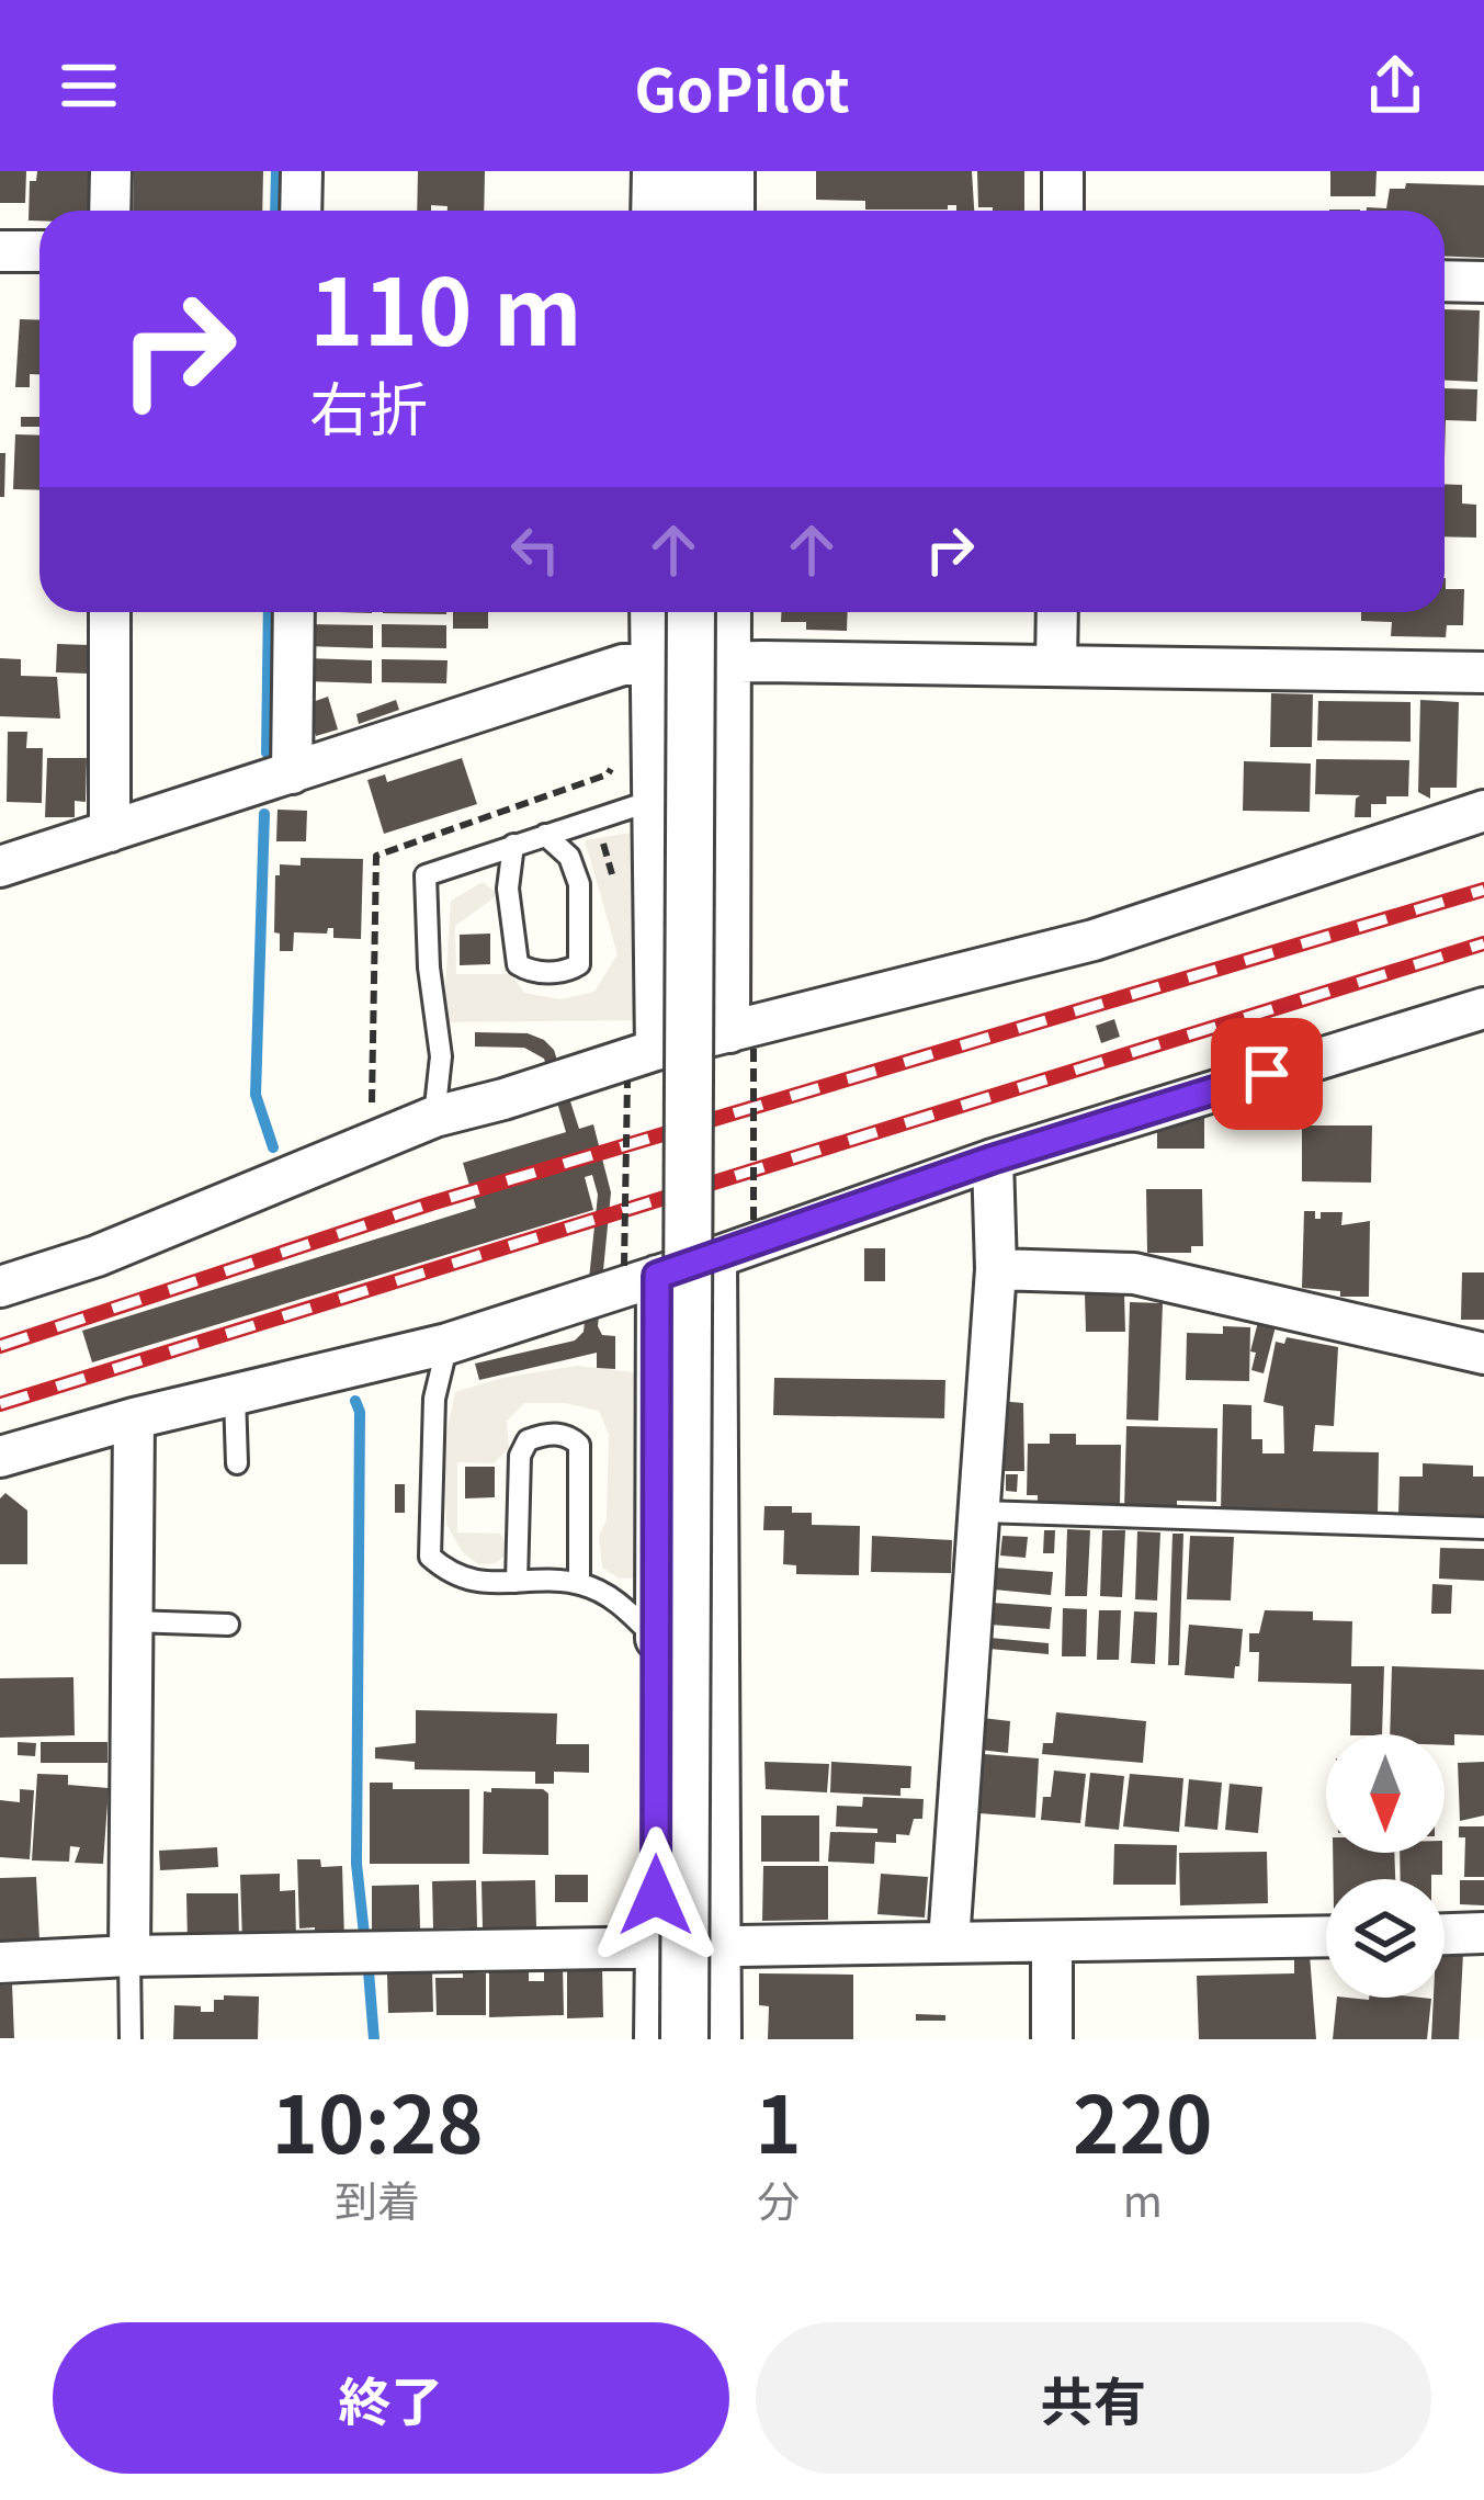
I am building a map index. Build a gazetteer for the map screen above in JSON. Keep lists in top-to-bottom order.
{
  "north": "bottom",
  "page": {
    "header": "GoPilot",
    "turn": ["110 m", "右折"],
    "eta": [
      "10:28",
      "到着",
      "1",
      "分",
      "220",
      "m"
    ],
    "buttons": ["終了", "共有"]
  }
}
